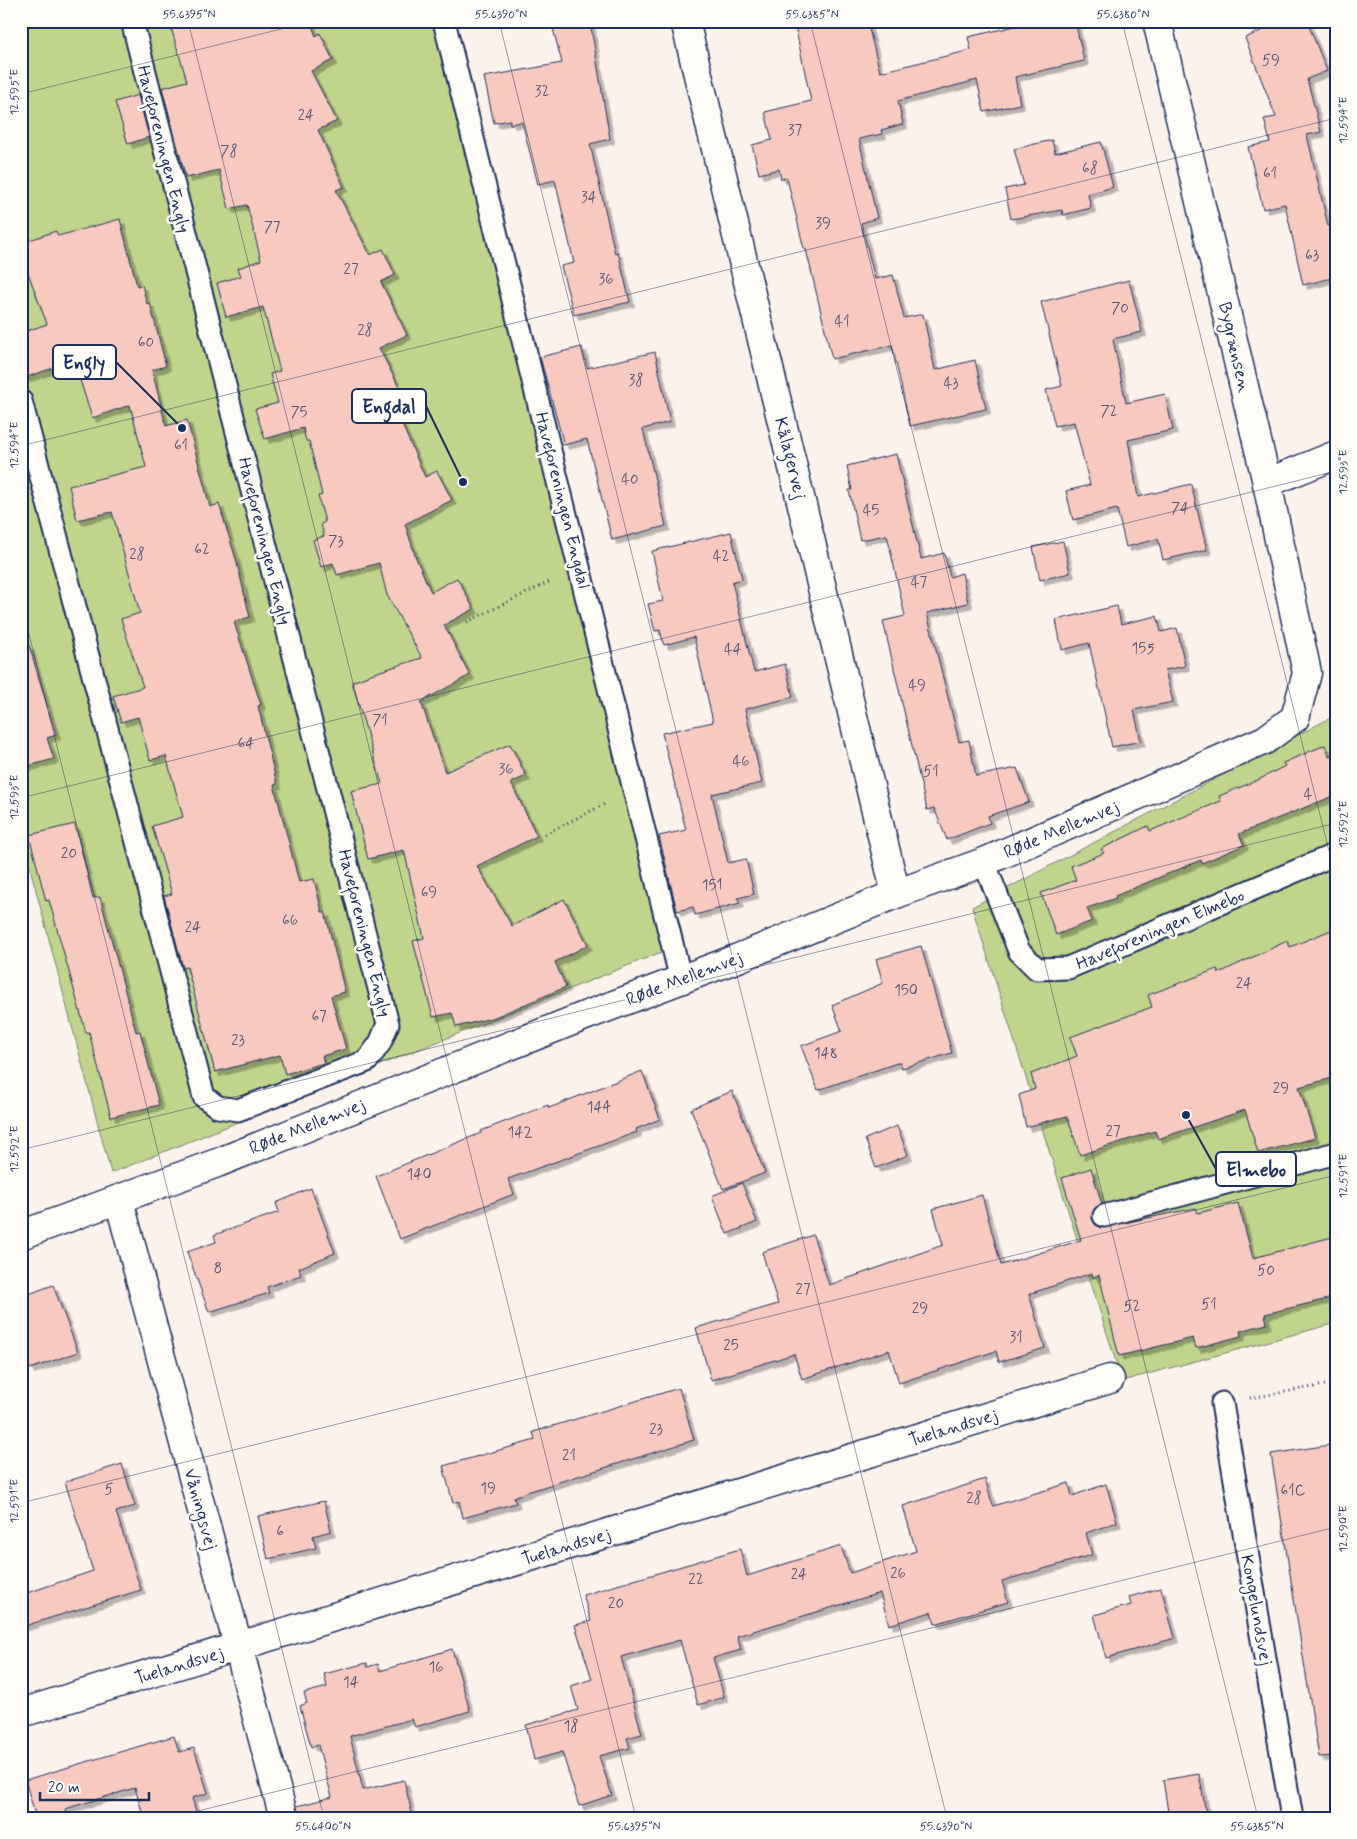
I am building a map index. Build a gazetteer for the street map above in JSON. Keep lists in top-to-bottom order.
{
  "streets": {
    "street": [
      "Bygrænsen",
      "Kålagervej",
      "Røde Mellemvej",
      "Tuelandsvej",
      "Våningsvej"
    ],
    "lane": [
      "Haveforeningen Engly",
      "Haveforeningen Engdal",
      "Haveforeningen Elmebo",
      "Kongelundsvej"
    ]
  },
  "crossings": [
    ["Bygrænsen", "Røde Mellemvej"],
    ["Kålagervej", "Røde Mellemvej"],
    ["Haveforeningen Engdal", "Røde Mellemvej"],
    ["Røde Mellemvej", "Haveforeningen Elmebo"],
    ["Røde Mellemvej", "Våningsvej"],
    ["Tuelandsvej", "Våningsvej"]
  ],
  "places": ["Engly", "Engdal", "Elmebo"],
  "house_numbers": [
    "59",
    "32",
    "24",
    "37",
    "78",
    "68",
    "61",
    "34",
    "39",
    "77",
    "63",
    "27",
    "36",
    "70",
    "41",
    "28",
    "60",
    "38",
    "43",
    "72",
    "75",
    "61",
    "40",
    "74",
    "45",
    "73",
    "62",
    "28",
    "42",
    "47",
    "155",
    "44",
    "49",
    "71",
    "64",
    "46",
    "36",
    "51",
    "4",
    "20",
    "151",
    "69",
    "66",
    "24",
    "24",
    "150",
    "67",
    "23",
    "148",
    "29",
    "144",
    "27",
    "142",
    "140",
    "8",
    "50",
    "27",
    "51",
    "52",
    "29",
    "31",
    "25",
    "23",
    "21",
    "19",
    "5",
    "61C",
    "28",
    "6",
    "26",
    "24",
    "22",
    "20",
    "16",
    "14",
    "18"
  ],
  "scale_bar": "20 m",
  "coordinates": [
    "55.6395°N",
    "55.6390°N",
    "55.6385°N",
    "55.6380°N",
    "12.595°E",
    "12.594°E",
    "12.593°E",
    "12.592°E",
    "12.591°E",
    "12.590°E",
    "55.6400°N"
  ]
}
